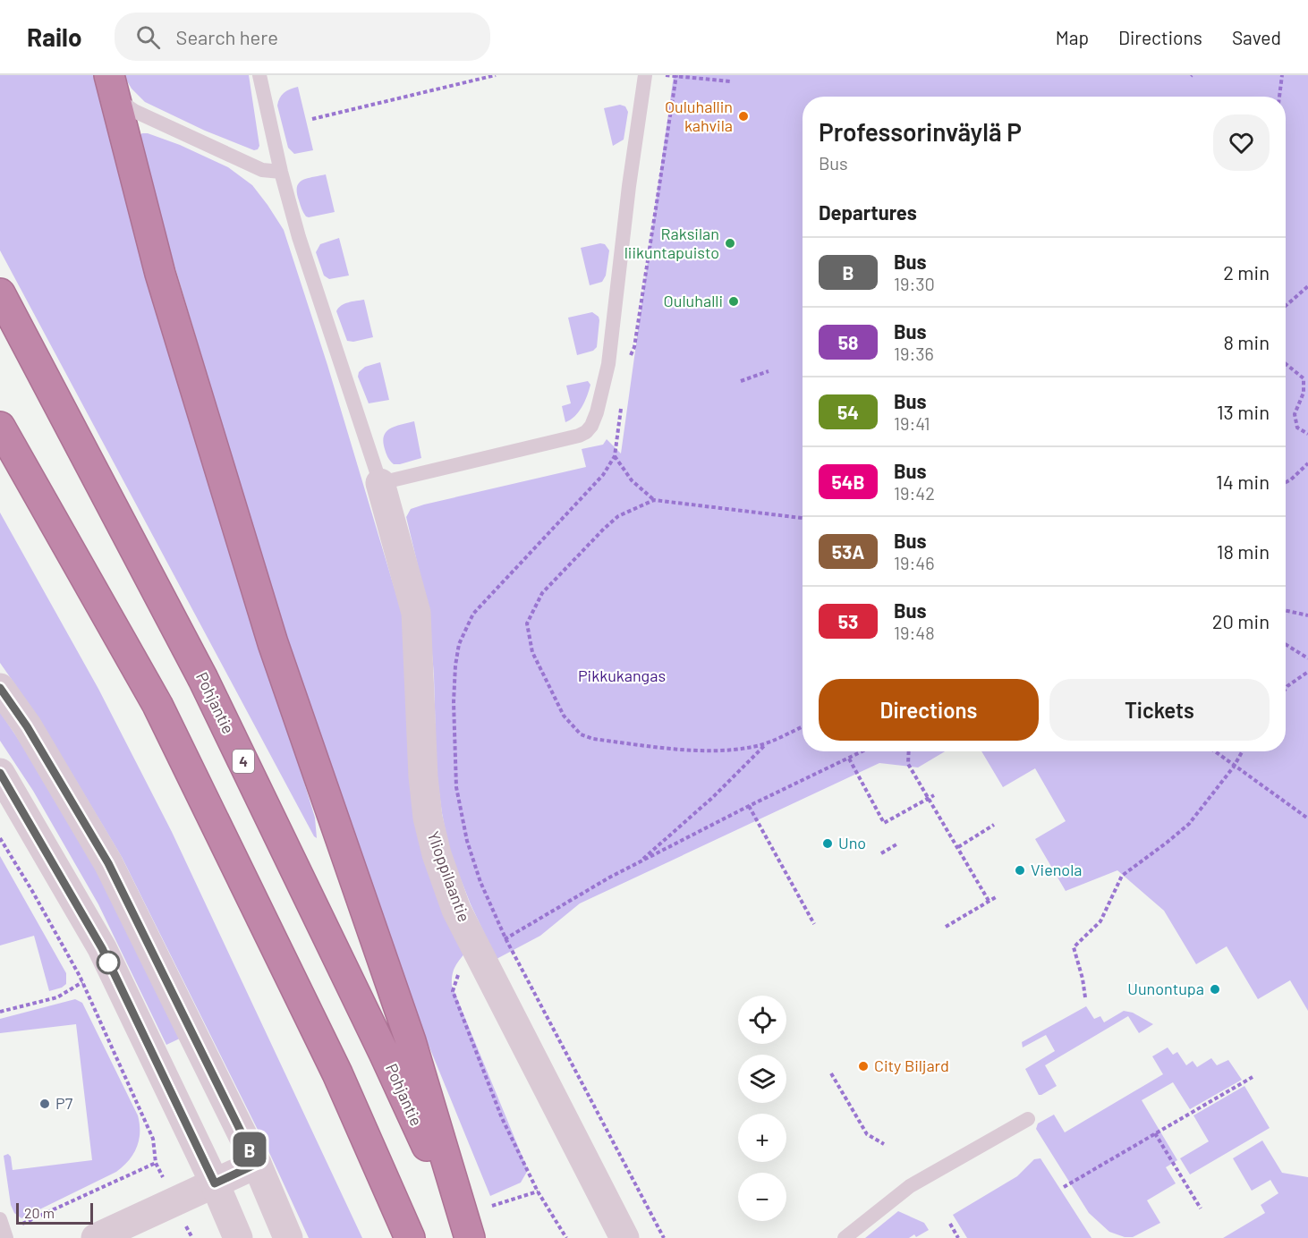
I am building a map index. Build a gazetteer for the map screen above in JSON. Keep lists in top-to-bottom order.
{
  "streets": {
    "highway": ["Pohjantie", "4"],
    "street": ["Ylioppilaantie"]
  },
  "parks": ["Pikkukangas"],
  "places": [
    "Ouluhallin kahvila",
    "Raksilan liikuntapuisto",
    "Ouluhalli",
    "Uno",
    "Vienola",
    "Uunontupa",
    "City Biljard",
    "P7"
  ],
  "lines": ["bus line B"],
  "scale_bar": "20 m",
  "page": {
    "header": "Railo",
    "search": "Search here",
    "nav": ["Map", "Directions", "Saved"],
    "on_map": "B",
    "heading": [
      ["Professorinväylä P", "Bus"],
      "Departures"
    ],
    "list": [
      {
        "mark": "B",
        "name": "Bus",
        "note": "19:30",
        "value": "2 min"
      },
      {
        "mark": "58",
        "name": "Bus",
        "note": "19:36",
        "value": "8 min"
      },
      {
        "mark": "54",
        "name": "Bus",
        "note": "19:41",
        "value": "13 min"
      },
      {
        "mark": "54B",
        "name": "Bus",
        "note": "19:42",
        "value": "14 min"
      },
      {
        "mark": "53A",
        "name": "Bus",
        "note": "19:46",
        "value": "18 min"
      },
      {
        "mark": "53",
        "name": "Bus",
        "note": "19:48",
        "value": "20 min"
      }
    ],
    "buttons": ["Directions", "Tickets"],
    "map_buttons": ["+", "−"],
    "scale": "20 m"
  }
}
